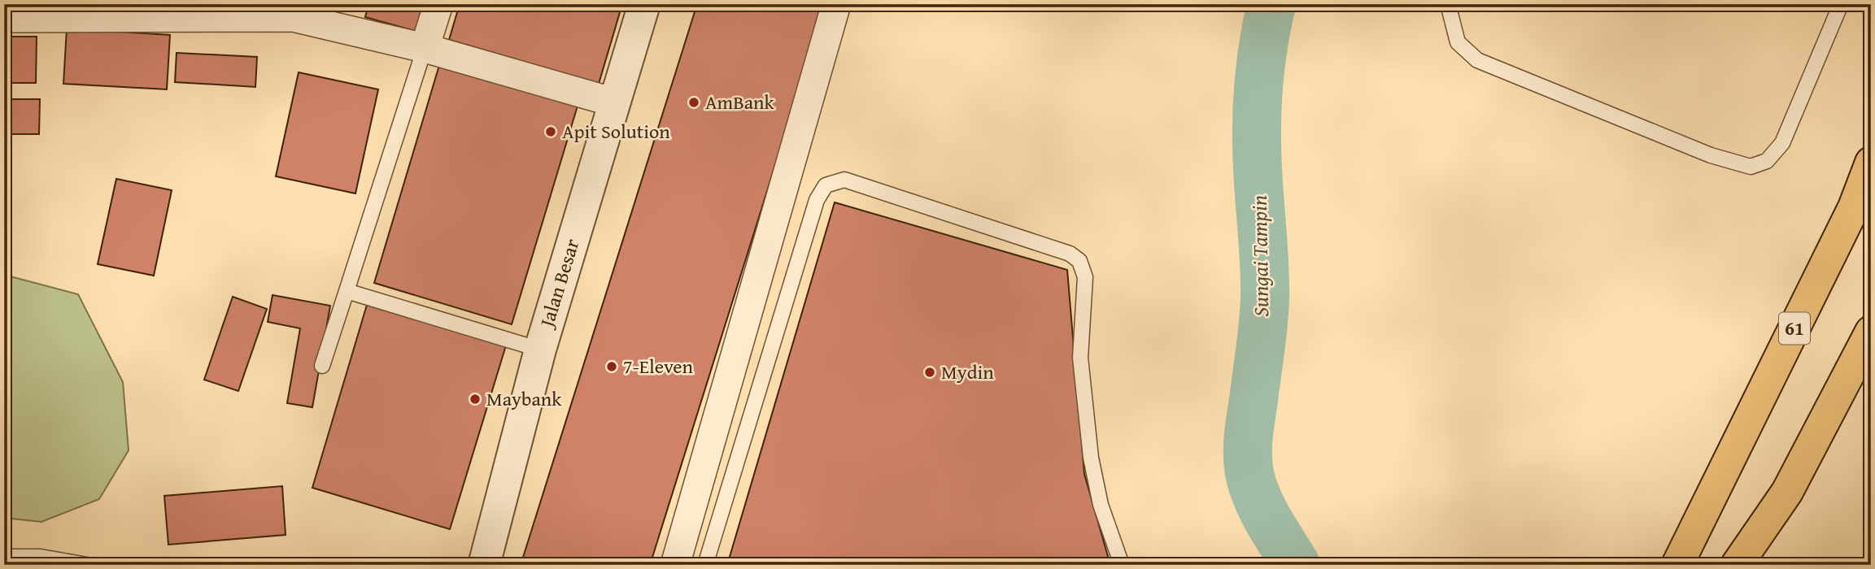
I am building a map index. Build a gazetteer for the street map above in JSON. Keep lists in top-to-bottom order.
{
  "streets": {
    "main road": ["61"],
    "street": ["Jalan Besar"]
  },
  "water": ["Sungai Tampin"],
  "places": [
    "AmBank",
    "Apit Solution",
    "7-Eleven",
    "Mydin",
    "Maybank"
  ]
}
